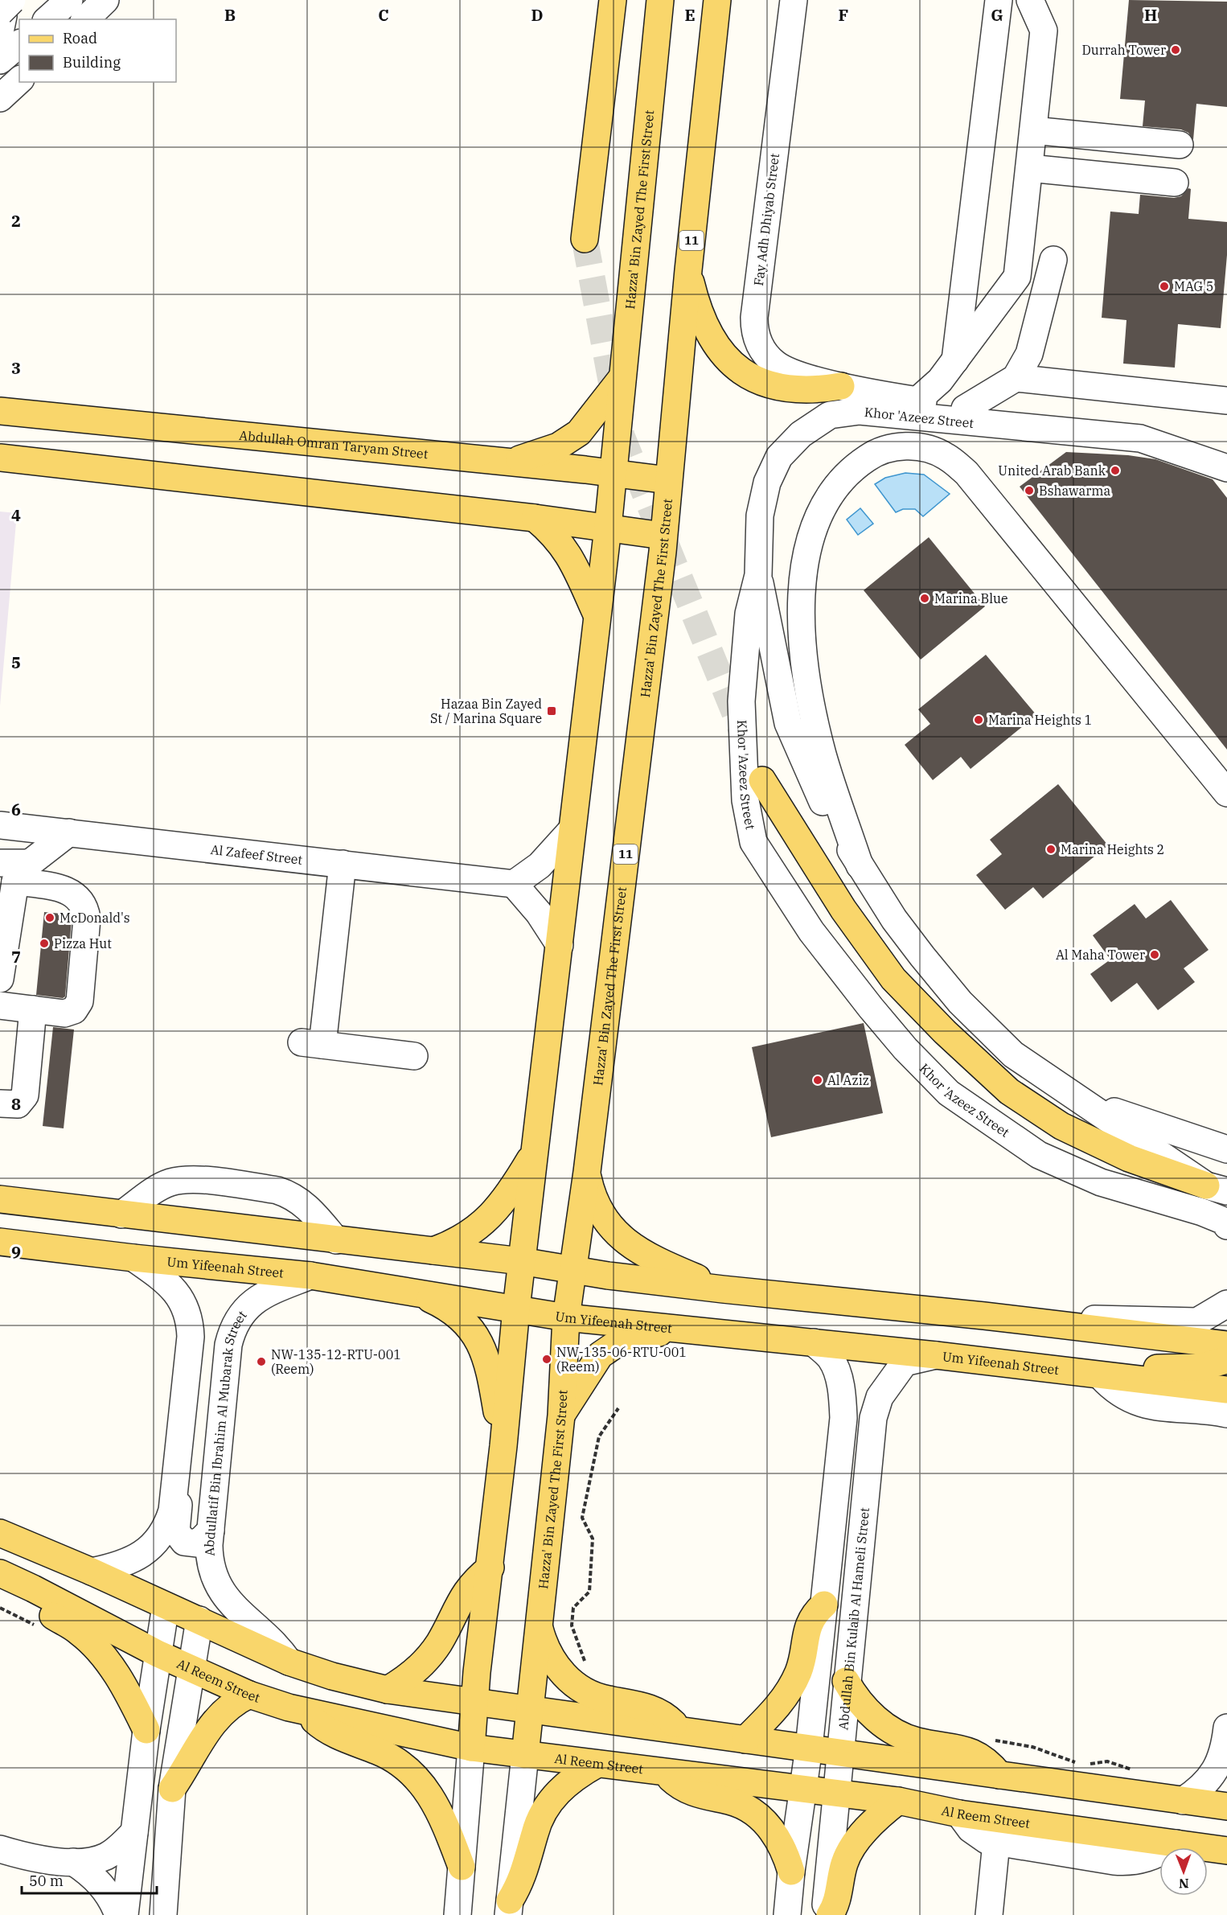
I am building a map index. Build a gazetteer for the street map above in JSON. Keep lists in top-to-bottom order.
{
  "streets": {
    "main road": [
      "Hazza' Bin Zayed The First Street",
      "11",
      "Abdullah Omran Taryam Street",
      "Um Yifeenah Street",
      "Al Reem Street"
    ],
    "street": [
      "Fay Adh Dhiyab Street",
      "Khor 'Azeez Street",
      "Al Zafeef Street",
      "Abdullatif Bin Ibrahim Al Mubarak Street",
      "Abdullah Bin Kulaib Al Hameli Street"
    ]
  },
  "crossings": [
    ["Hazza' Bin Zayed The First Street", "Abdullah Omran Taryam Street"],
    ["Hazza' Bin Zayed The First Street", "Um Yifeenah Street"],
    ["Hazza' Bin Zayed The First Street", "Al Reem Street"],
    ["Fay Adh Dhiyab Street", "Khor 'Azeez Street"],
    ["Um Yifeenah Street", "Abdullatif Bin Ibrahim Al Mubarak Street"],
    ["Um Yifeenah Street", "Abdullah Bin Kulaib Al Hameli Street"],
    ["Abdullah Bin Kulaib Al Hameli Street", "Al Reem Street"]
  ],
  "places": {
    "other": [
      "Durrah Tower",
      "MAG 5",
      "United Arab Bank",
      "Bshawarma",
      "Marina Blue",
      "Marina Heights 1",
      "Marina Heights 2",
      "McDonald's",
      "Pizza Hut",
      "Al Maha Tower",
      "Al Aziz",
      "NW-135-06-RTU-001 (Reem)",
      "NW-135-12-RTU-001 (Reem)"
    ],
    "transit": ["Hazaa Bin Zayed St / Marina Square"]
  },
  "legend": ["Road", "Building"],
  "scale_bar": "50 m",
  "north": "bottom",
  "grid": {
    "columns": [
      "B",
      "C",
      "D",
      "E",
      "F",
      "G",
      "H"
    ],
    "rows": [
      "2",
      "3",
      "4",
      "5",
      "6",
      "7",
      "8",
      "9"
    ]
  }
}
